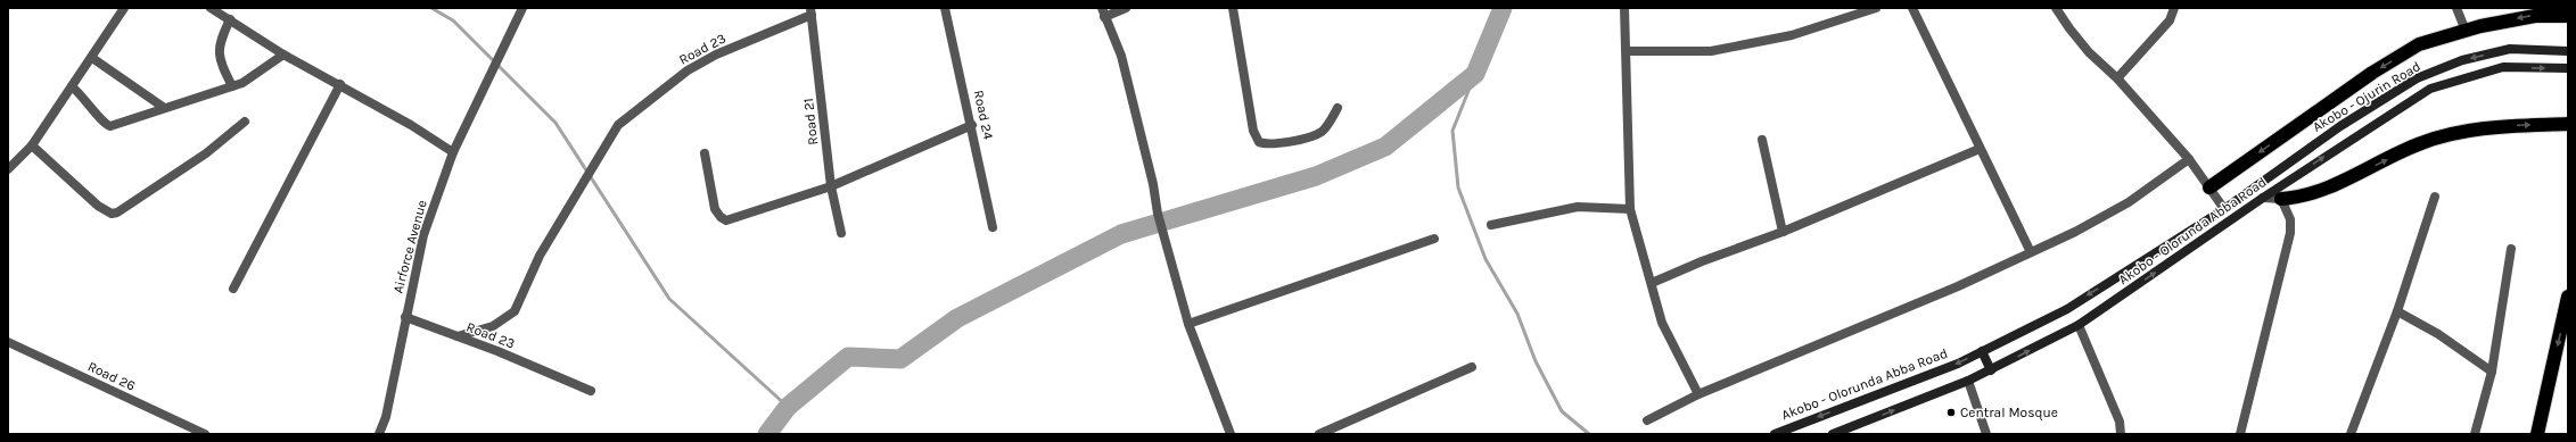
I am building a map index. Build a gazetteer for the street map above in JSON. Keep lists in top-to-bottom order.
{
  "streets": {
    "main road": ["Akobo - Ojurin Road", "Akobo - Olorunda Abba Road"],
    "street": [
      "Road 23",
      "Road 24",
      "Road 21",
      "Airforce Avenue",
      "Road 26"
    ]
  },
  "crossings": [
    ["Road 23", "Road 21"],
    ["Road 23", "Airforce Avenue"],
    ["Akobo - Ojurin Road", "Akobo - Olorunda Abba Road"]
  ],
  "one_way": ["Akobo - Ojurin Road"],
  "places": ["Central Mosque"]
}
